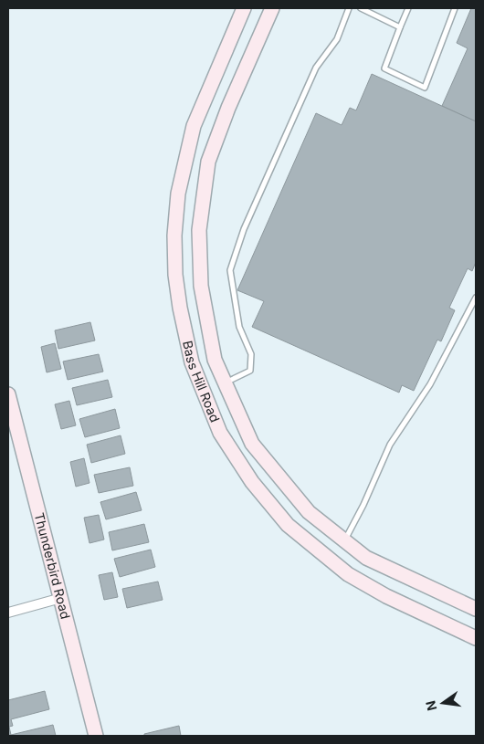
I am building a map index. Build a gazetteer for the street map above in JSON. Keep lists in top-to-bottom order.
{
  "streets": {
    "main road": ["Bass Hill Road", "Thunderbird Road"]
  },
  "north": "left"
}
